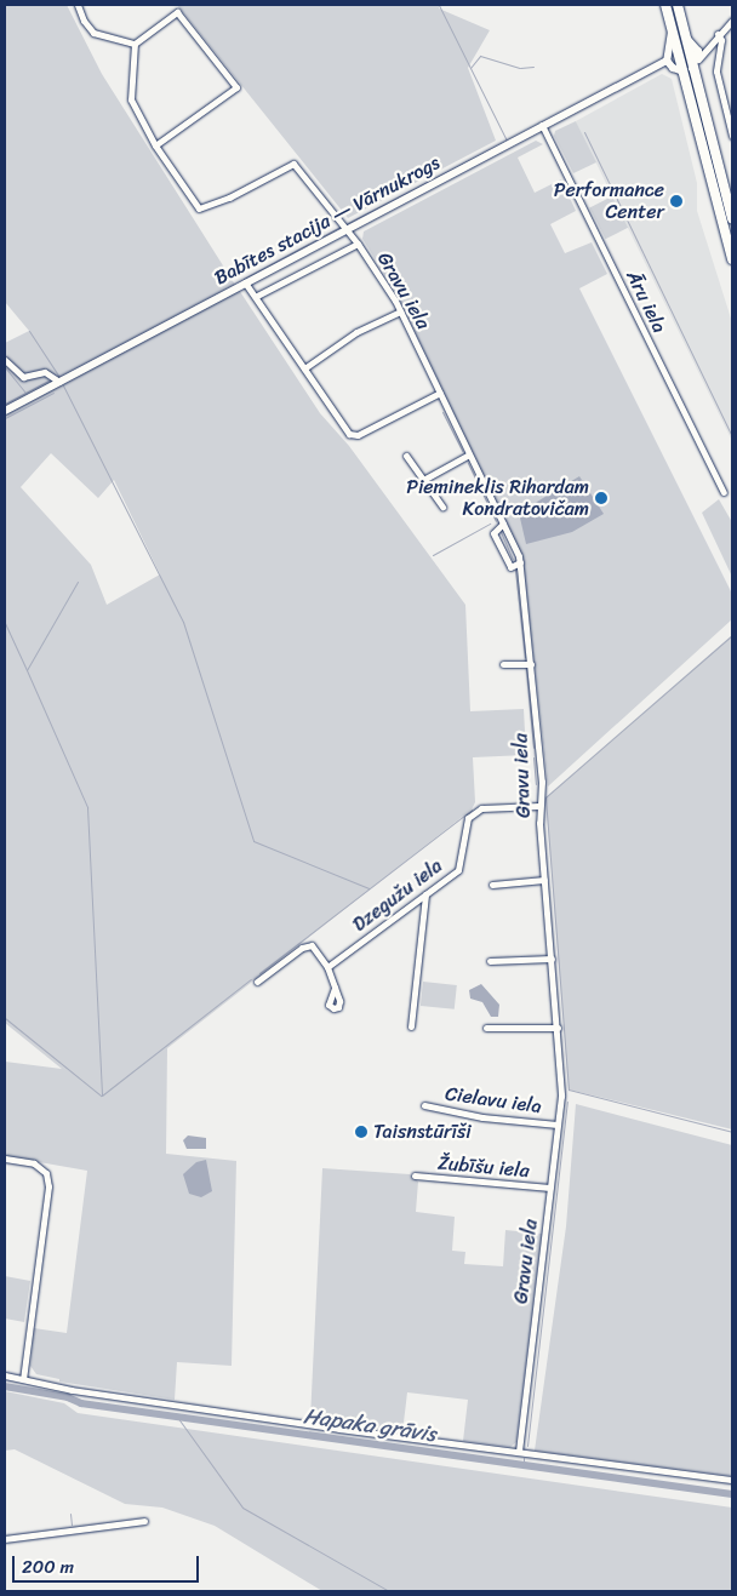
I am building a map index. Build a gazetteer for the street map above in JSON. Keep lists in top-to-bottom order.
{
  "streets": {
    "main road": ["Babītes stacija — Vārnukrogs"],
    "street": [
      "Gravu iela",
      "Āru iela",
      "Dzegužu iela",
      "Cielavu iela",
      "Žubīšu iela"
    ]
  },
  "crossings": [
    ["Babītes stacija — Vārnukrogs", "Gravu iela"],
    ["Babītes stacija — Vārnukrogs", "Āru iela"],
    ["Gravu iela", "Dzegužu iela"],
    ["Gravu iela", "Cielavu iela"],
    ["Gravu iela", "Žubīšu iela"]
  ],
  "water": ["Hapaka grāvis"],
  "places": ["Performance Center", "Piemineklis Rihardam Kondratovičam", "Taisnstūrīši"],
  "scale_bar": "200 m"
}
